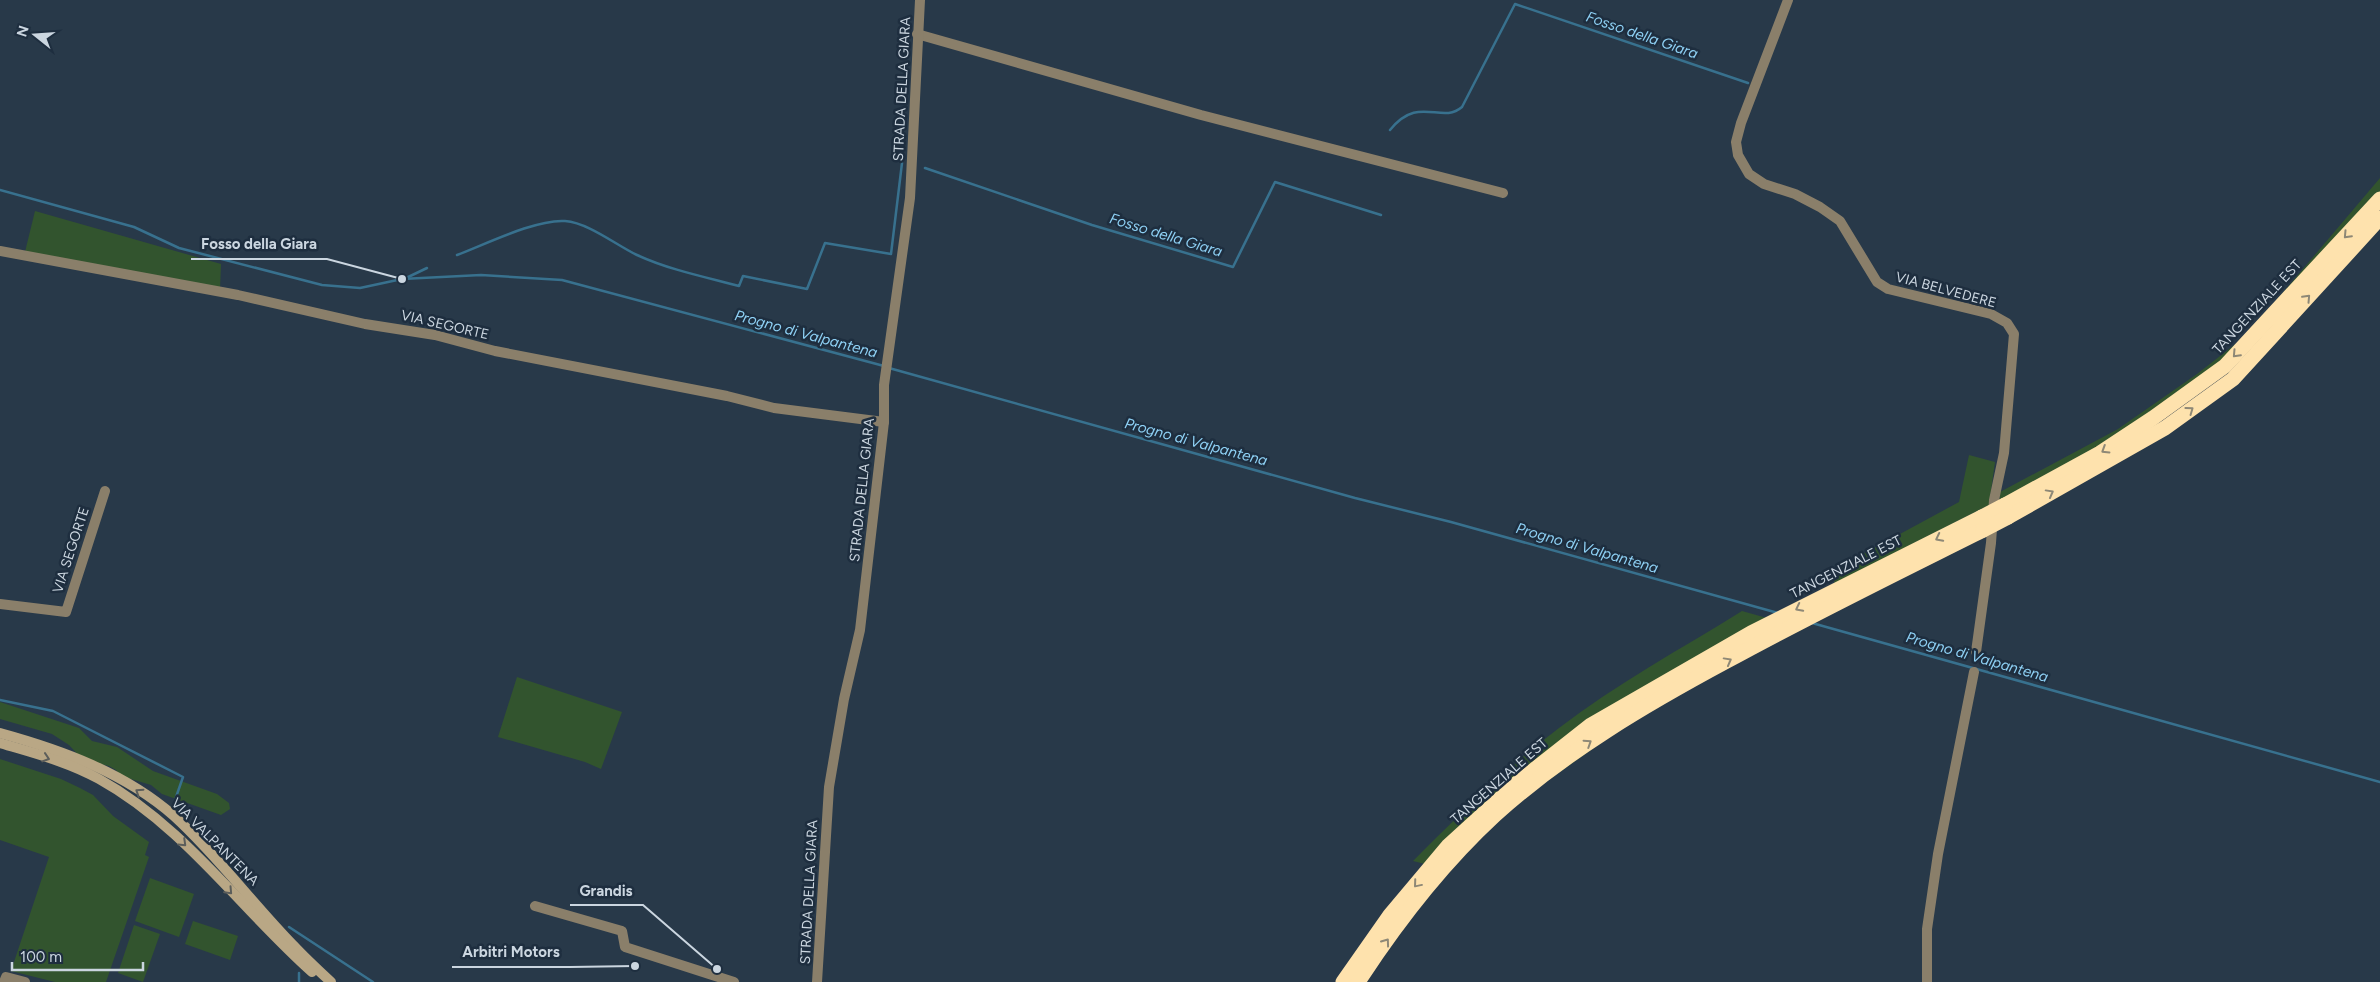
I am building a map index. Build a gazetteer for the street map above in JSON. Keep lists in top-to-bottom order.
{
  "streets": {
    "highway": ["TANGENZIALE EST"],
    "main road": ["VIA VALPANTENA"],
    "street": ["STRADA DELLA GIARA", "VIA BELVEDERE", "VIA SEGORTE"]
  },
  "crossings": [
    ["STRADA DELLA GIARA", "VIA SEGORTE"]
  ],
  "water": ["Fosso della Giara", "Progno di Valpantena"],
  "places": ["Fosso della Giara", "Arbitri Motors", "Grandis"],
  "scale_bar": "100 m",
  "north": "left"
}
